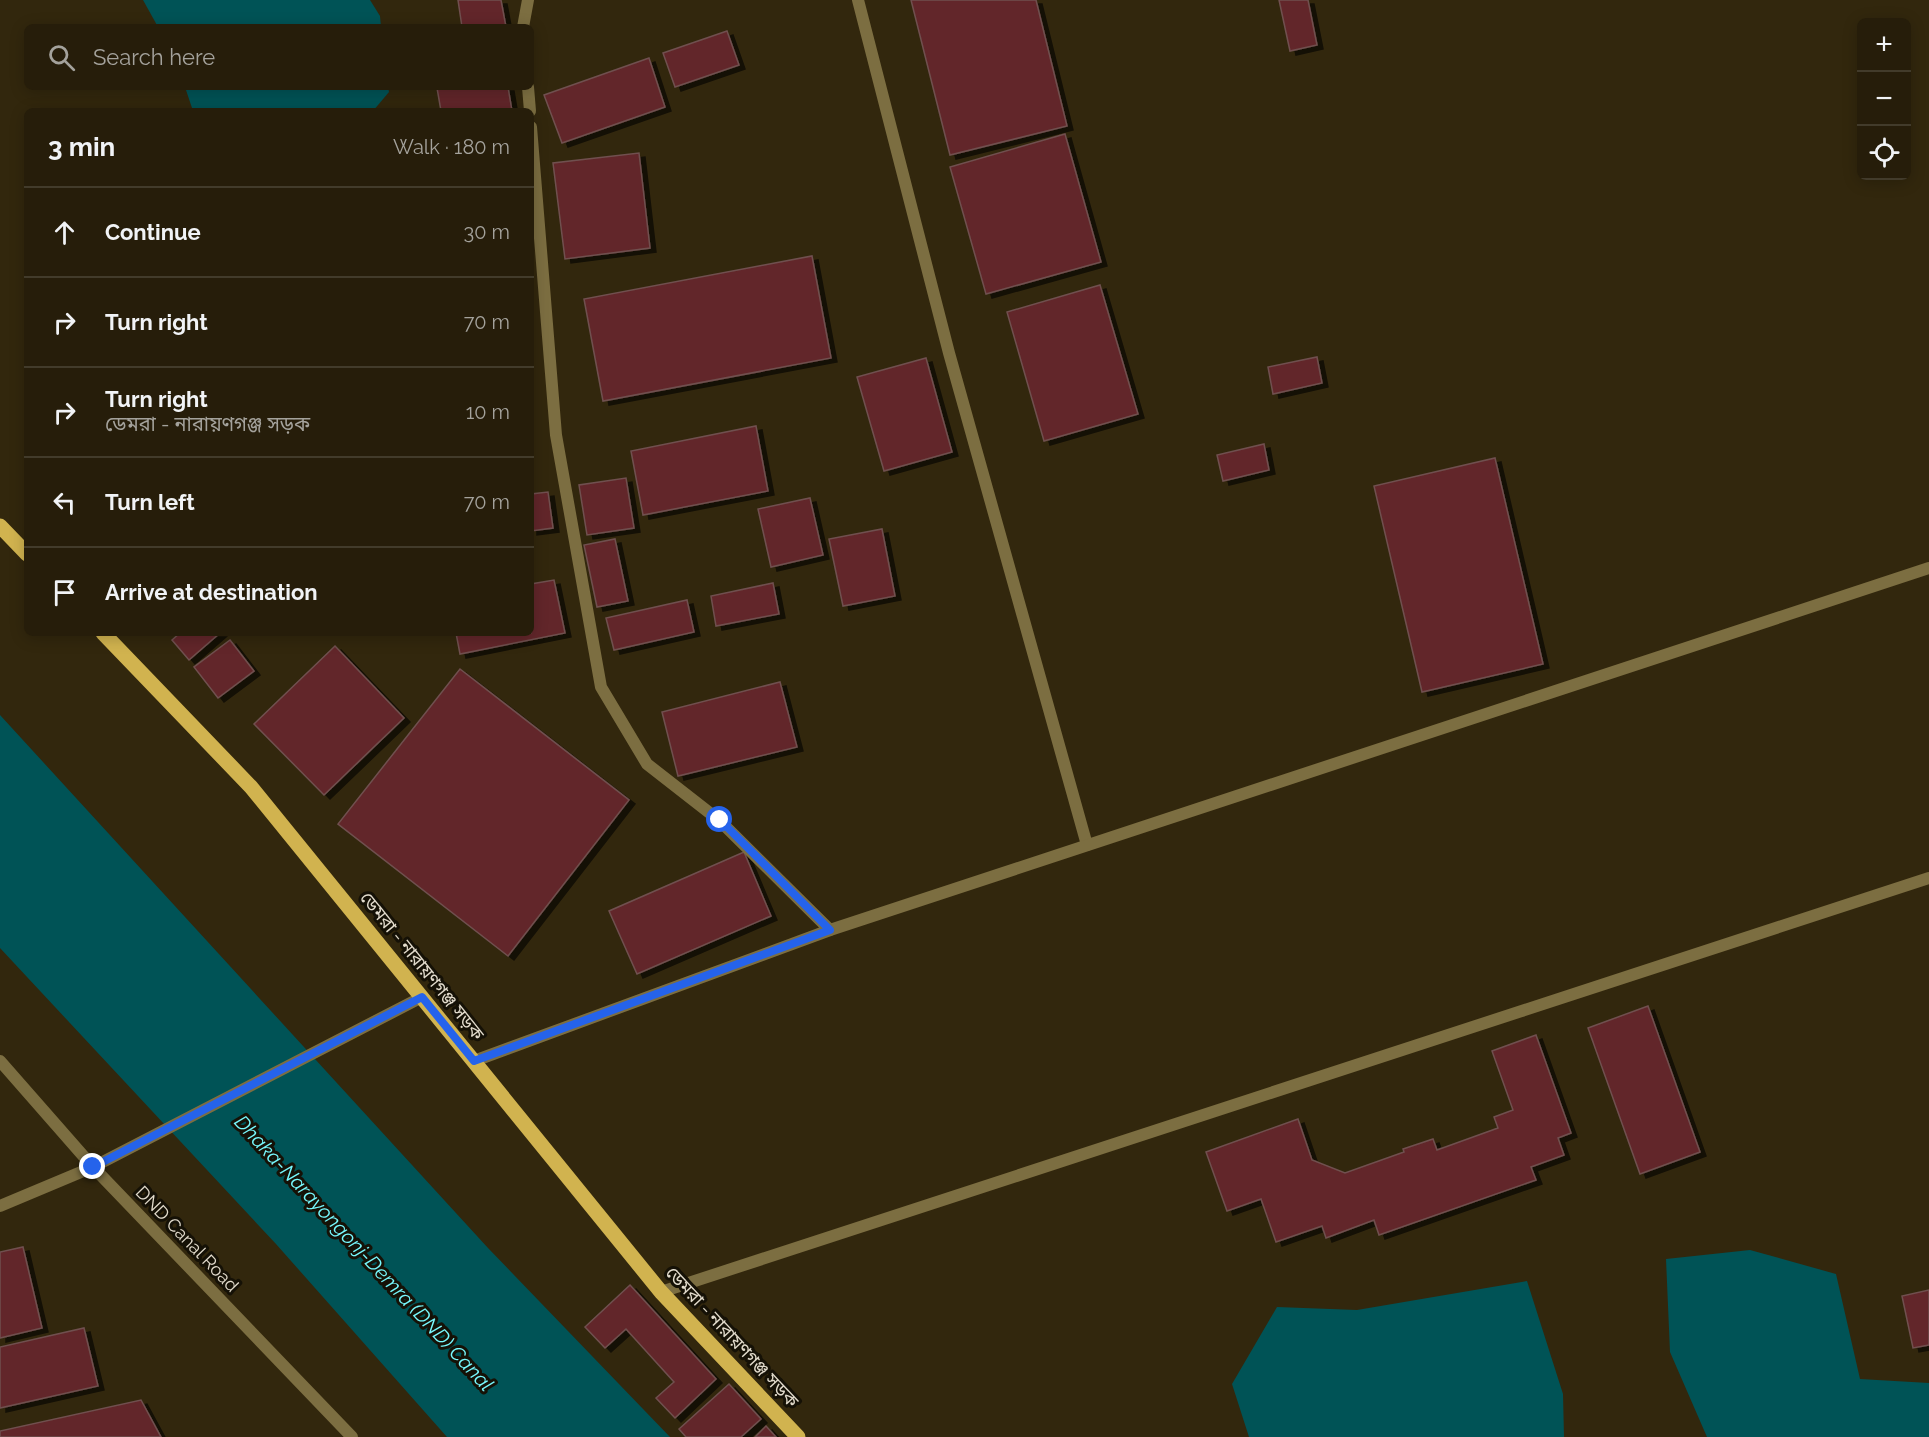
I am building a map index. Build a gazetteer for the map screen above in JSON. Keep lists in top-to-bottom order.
{
  "streets": {
    "main road": ["ডেমরা - নারায়ণগঞ্জ সড়ক"],
    "street": ["DND Canal Road"]
  },
  "water": ["Dhaka-Narayongonj-Demra (DND) Canal"],
  "page": {
    "map_buttons": ["+", "−"],
    "search": "Search here",
    "heading": ["3 min", "Walk · 180 m"],
    "list": [
      ["Continue", "30 m"],
      ["Turn right", "70 m"],
      ["Turn right", "ডেমরা - নারায়ণগঞ্জ সড়ক", "10 m"],
      ["Turn left", "70 m"],
      "Arrive at destination"
    ]
  }
}
